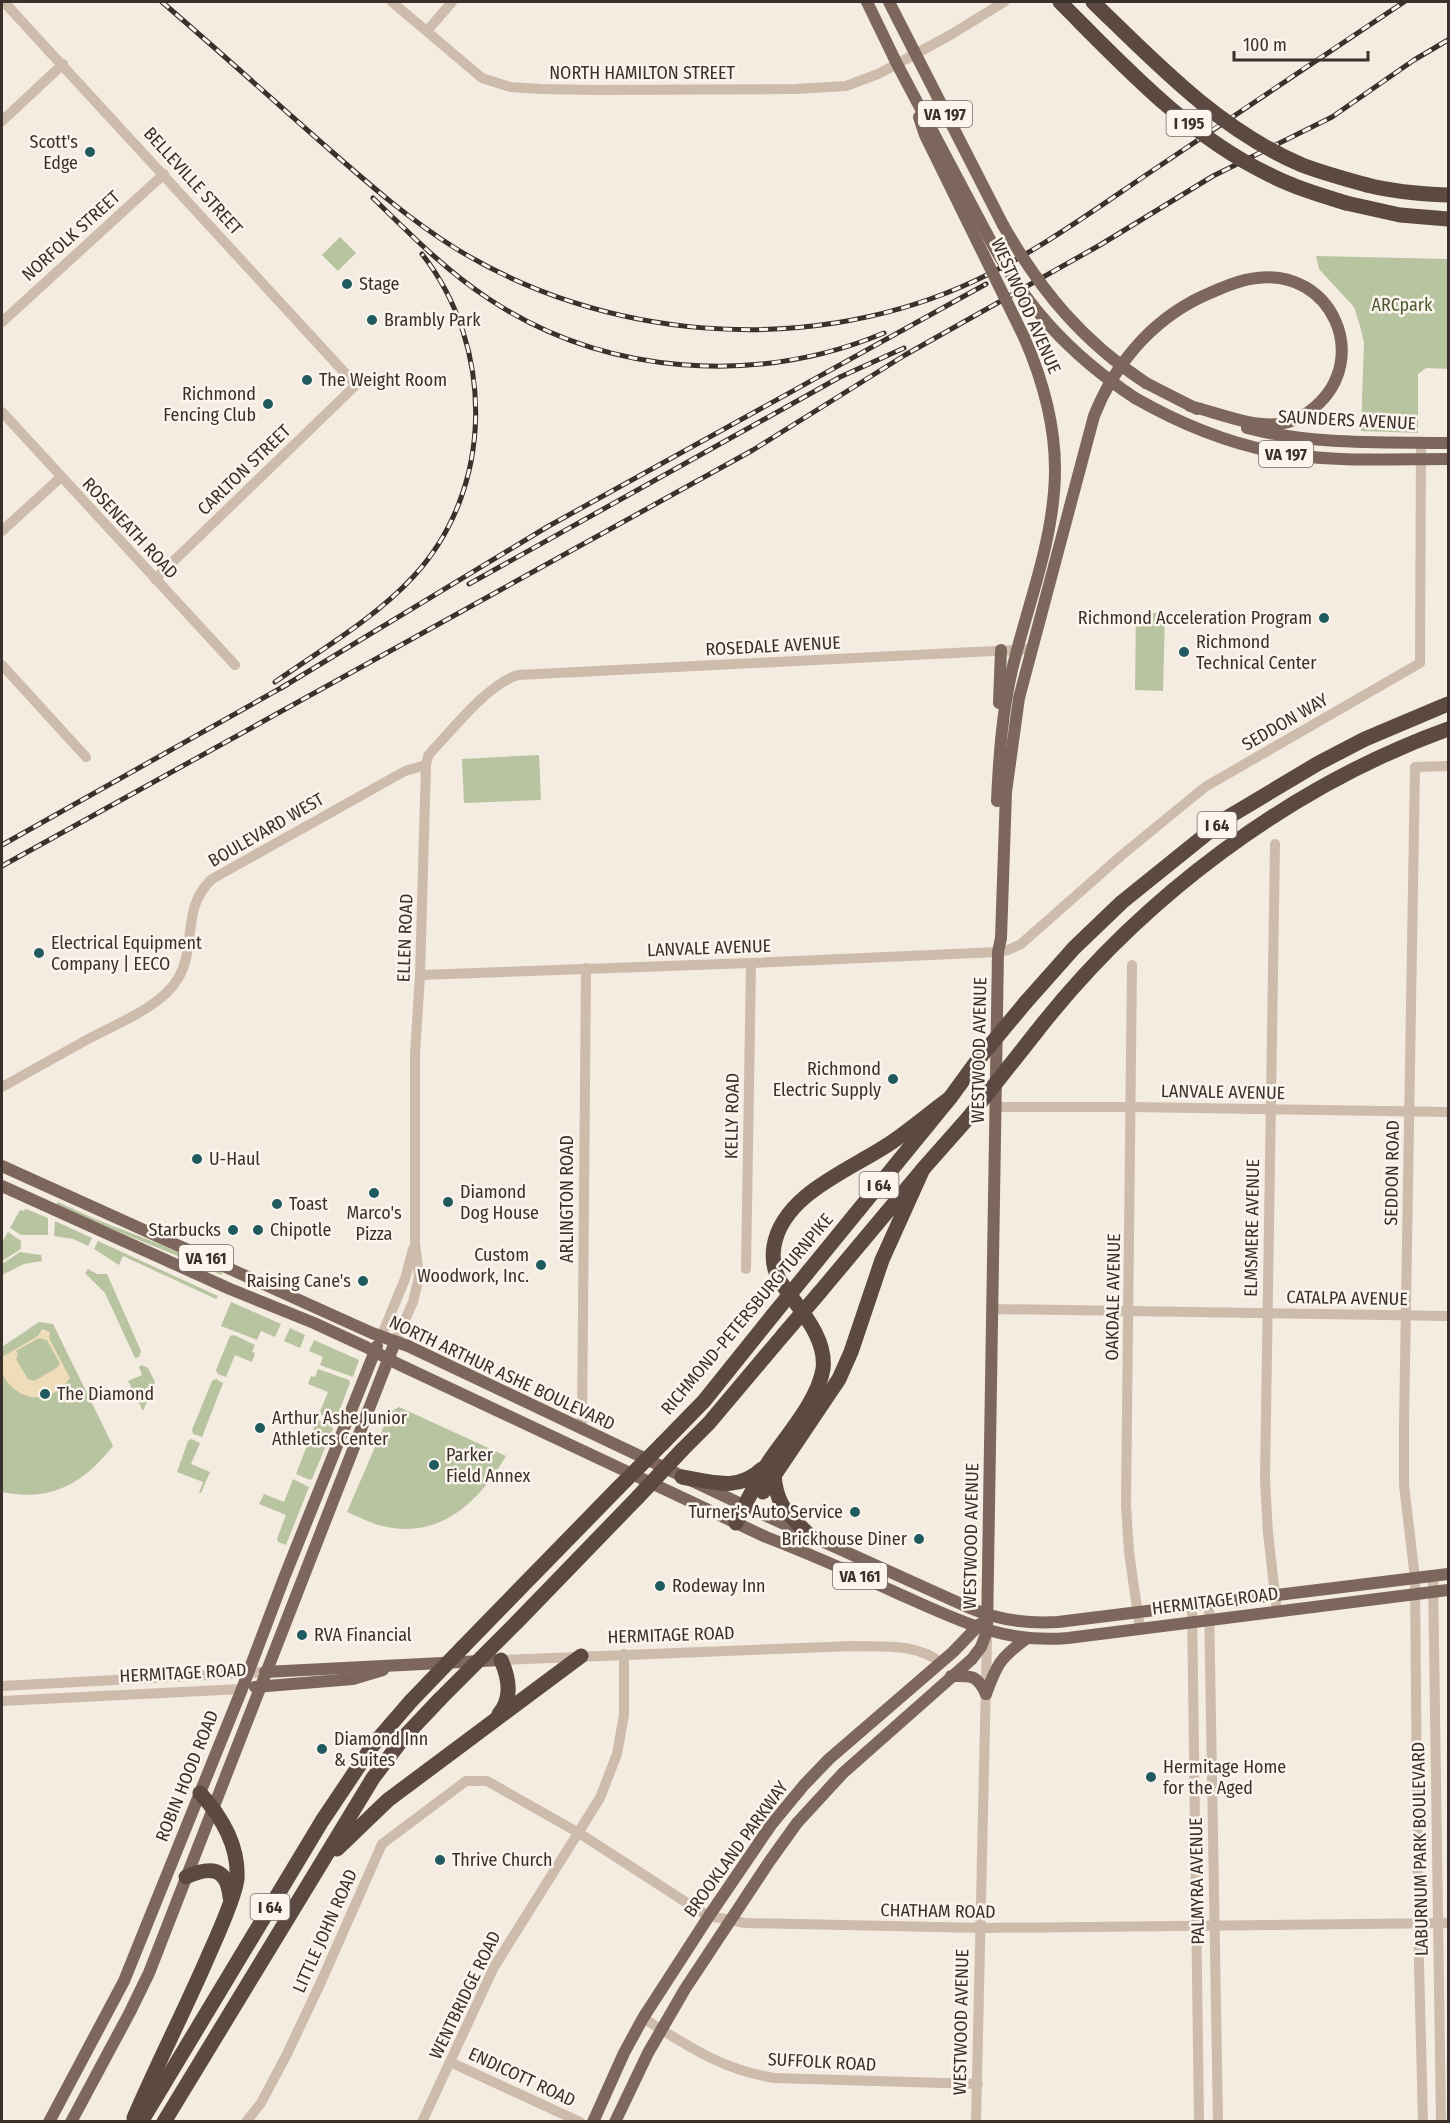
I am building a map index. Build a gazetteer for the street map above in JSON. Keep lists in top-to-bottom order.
{
  "streets": {
    "highway": ["I 195", "I 64", "RICHMOND-PETERSBURG TURNPIKE"],
    "main road": [
      "VA 197",
      "WESTWOOD AVENUE",
      "SAUNDERS AVENUE",
      "VA 161",
      "NORTH ARTHUR ASHE BOULEVARD",
      "HERMITAGE ROAD",
      "ROBIN HOOD ROAD",
      "BROOKLAND PARKWAY"
    ],
    "street": [
      "NORTH HAMILTON STREET",
      "BELLEVILLE STREET",
      "NORFOLK STREET",
      "CARLTON STREET",
      "ROSENEATH ROAD",
      "ROSEDALE AVENUE",
      "SEDDON WAY",
      "BOULEVARD WEST",
      "ELLEN ROAD",
      "LANVALE AVENUE",
      "KELLY ROAD",
      "SEDDON ROAD",
      "ARLINGTON ROAD",
      "ELMSMERE AVENUE",
      "OAKDALE AVENUE",
      "CATALPA AVENUE",
      "LABURNUM PARK BOULEVARD",
      "PALMYRA AVENUE",
      "CHATHAM ROAD",
      "LITTLE JOHN ROAD",
      "WENTBRIDGE ROAD",
      "SUFFOLK ROAD",
      "ENDICOTT ROAD"
    ]
  },
  "crossings": [
    ["NORTH HAMILTON STREET", "WESTWOOD AVENUE"],
    ["VA 197", "WESTWOOD AVENUE"],
    ["VA 197", "SEDDON WAY"],
    ["BELLEVILLE STREET", "NORFOLK STREET"],
    ["BELLEVILLE STREET", "CARLTON STREET"],
    ["WESTWOOD AVENUE", "SAUNDERS AVENUE"],
    ["WESTWOOD AVENUE", "ROSEDALE AVENUE"],
    ["WESTWOOD AVENUE", "SEDDON WAY"],
    ["WESTWOOD AVENUE", "LANVALE AVENUE"],
    ["WESTWOOD AVENUE", "CATALPA AVENUE"],
    ["WESTWOOD AVENUE", "NORTH ARTHUR ASHE BOULEVARD"],
    ["WESTWOOD AVENUE", "HERMITAGE ROAD"],
    ["WESTWOOD AVENUE", "BROOKLAND PARKWAY"],
    ["WESTWOOD AVENUE", "CHATHAM ROAD"],
    ["WESTWOOD AVENUE", "SUFFOLK ROAD"],
    ["SAUNDERS AVENUE", "SEDDON WAY"],
    ["CARLTON STREET", "ROSENEATH ROAD"],
    ["ROSEDALE AVENUE", "BOULEVARD WEST"],
    ["ROSEDALE AVENUE", "ELLEN ROAD"],
    ["SEDDON WAY", "LANVALE AVENUE"],
    ["BOULEVARD WEST", "ELLEN ROAD"],
    ["ELLEN ROAD", "LANVALE AVENUE"],
    ["ELLEN ROAD", "NORTH ARTHUR ASHE BOULEVARD"],
    ["ELLEN ROAD", "ROBIN HOOD ROAD"],
    ["LANVALE AVENUE", "KELLY ROAD"],
    ["LANVALE AVENUE", "SEDDON ROAD"],
    ["LANVALE AVENUE", "ARLINGTON ROAD"],
    ["LANVALE AVENUE", "ELMSMERE AVENUE"],
    ["LANVALE AVENUE", "OAKDALE AVENUE"],
    ["SEDDON ROAD", "CATALPA AVENUE"],
    ["SEDDON ROAD", "HERMITAGE ROAD"],
    ["SEDDON ROAD", "LABURNUM PARK BOULEVARD"],
    ["ARLINGTON ROAD", "NORTH ARTHUR ASHE BOULEVARD"],
    ["ELMSMERE AVENUE", "CATALPA AVENUE"],
    ["ELMSMERE AVENUE", "HERMITAGE ROAD"],
    ["OAKDALE AVENUE", "CATALPA AVENUE"],
    ["OAKDALE AVENUE", "HERMITAGE ROAD"],
    ["NORTH ARTHUR ASHE BOULEVARD", "HERMITAGE ROAD"],
    ["NORTH ARTHUR ASHE BOULEVARD", "ROBIN HOOD ROAD"],
    ["NORTH ARTHUR ASHE BOULEVARD", "BROOKLAND PARKWAY"],
    ["HERMITAGE ROAD", "ROBIN HOOD ROAD"],
    ["HERMITAGE ROAD", "BROOKLAND PARKWAY"],
    ["HERMITAGE ROAD", "LABURNUM PARK BOULEVARD"],
    ["HERMITAGE ROAD", "PALMYRA AVENUE"],
    ["HERMITAGE ROAD", "WENTBRIDGE ROAD"],
    ["BROOKLAND PARKWAY", "CHATHAM ROAD"],
    ["BROOKLAND PARKWAY", "SUFFOLK ROAD"],
    ["LABURNUM PARK BOULEVARD", "CHATHAM ROAD"],
    ["PALMYRA AVENUE", "CHATHAM ROAD"],
    ["CHATHAM ROAD", "LITTLE JOHN ROAD"],
    ["CHATHAM ROAD", "WENTBRIDGE ROAD"],
    ["WENTBRIDGE ROAD", "ENDICOTT ROAD"]
  ],
  "parks": ["ARCpark"],
  "places": [
    "Scott's Edge",
    "Stage",
    "Brambly Park",
    "The Weight Room",
    "Richmond Fencing Club",
    "Richmond Acceleration Program",
    "Richmond Technical Center",
    "Electrical Equipment Company | EECO",
    "Richmond Electric Supply",
    "U-Haul",
    "Marco's Pizza",
    "Diamond Dog House",
    "Toast",
    "Starbucks",
    "Chipotle",
    "Custom Woodwork, Inc.",
    "Raising Cane's",
    "The Diamond",
    "Arthur Ashe Junior Athletics Center",
    "Parker Field Annex",
    "Turner's Auto Service",
    "Brickhouse Diner",
    "Rodeway Inn",
    "RVA Financial",
    "Diamond Inn & Suites",
    "Hermitage Home for the Aged",
    "Thrive Church"
  ],
  "scale_bar": "100 m"
}
